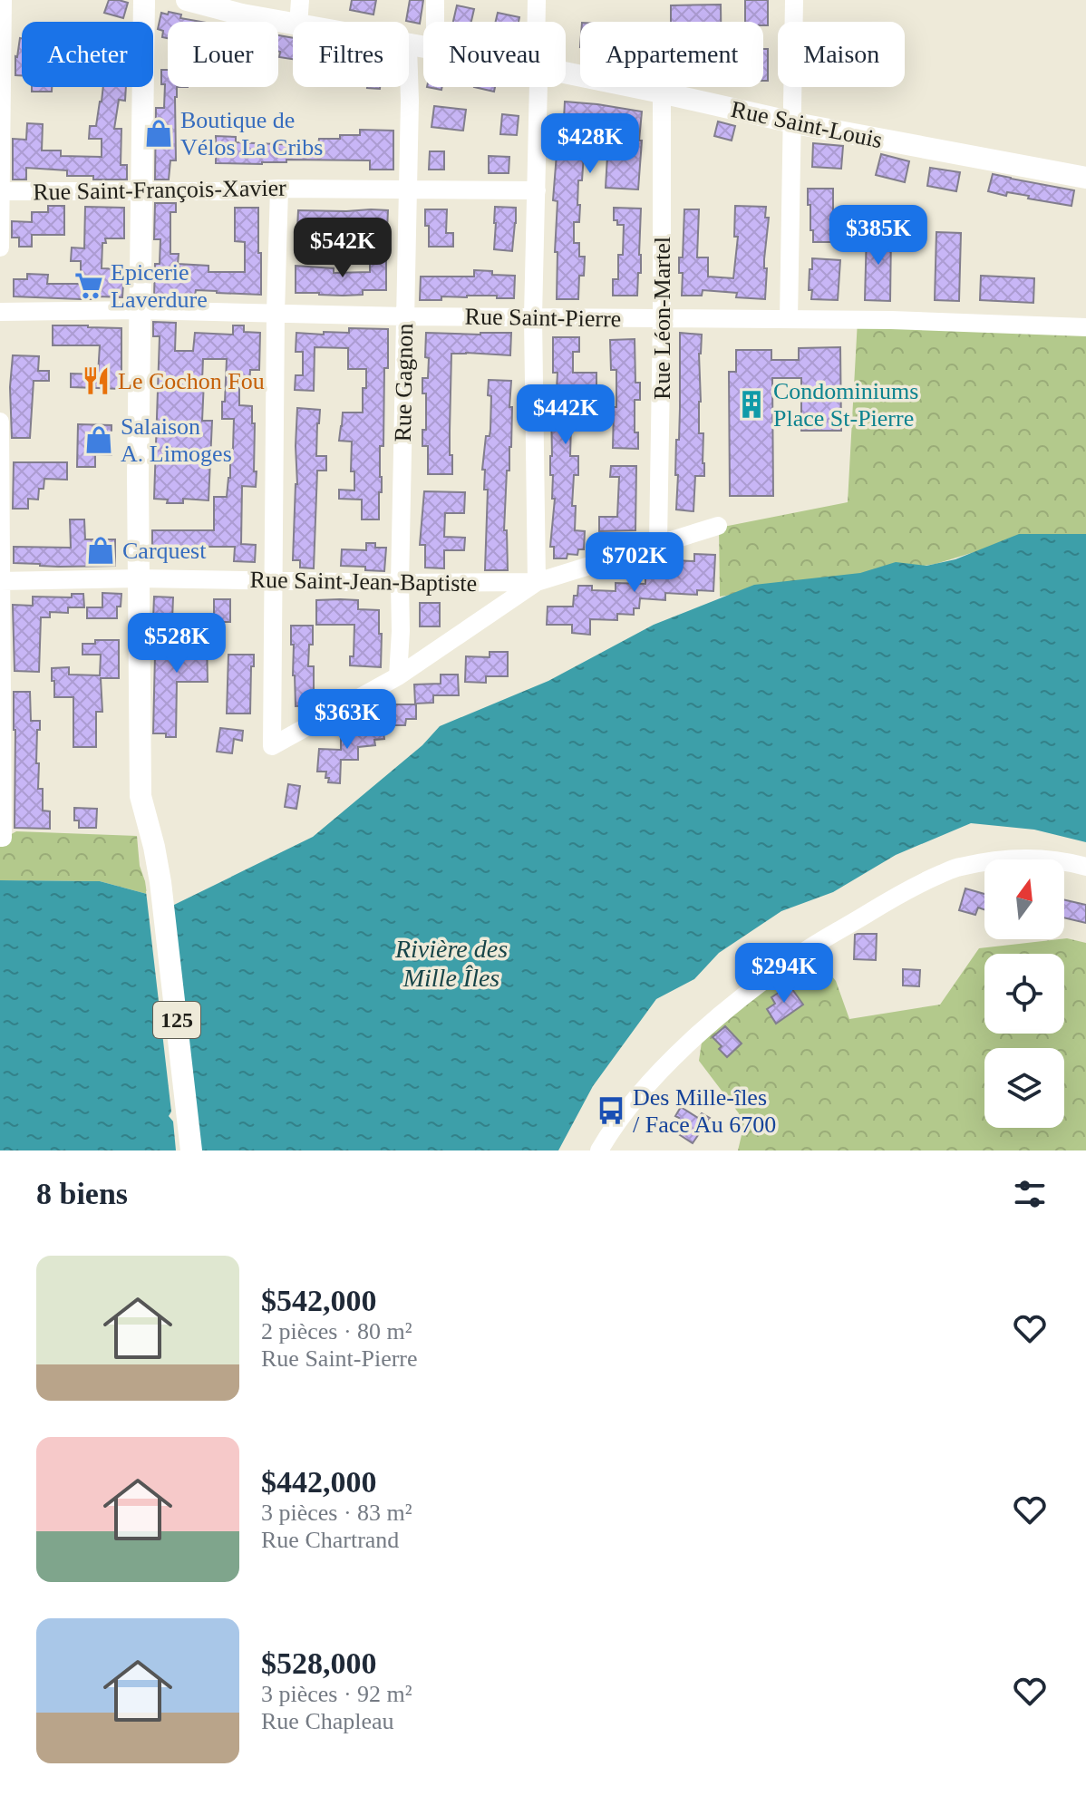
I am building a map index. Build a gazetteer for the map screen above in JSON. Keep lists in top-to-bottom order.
{
  "streets": {
    "main road": ["Rue Saint-Louis", "125"],
    "street": [
      "Rue Saint-François-Xavier",
      "Rue Saint-Pierre",
      "Rue Léon-Martel",
      "Rue Gagnon",
      "Rue Saint-Jean-Baptiste"
    ]
  },
  "crossings": [
    ["Rue Saint-Louis", "Rue Léon-Martel"],
    ["Rue Saint-François-Xavier", "Rue Gagnon"],
    ["Rue Saint-François-Xavier", "125"],
    ["Rue Saint-Pierre", "Rue Léon-Martel"],
    ["Rue Saint-Pierre", "Rue Gagnon"],
    ["Rue Saint-Pierre", "125"],
    ["Rue Léon-Martel", "Rue Saint-Jean-Baptiste"],
    ["Rue Gagnon", "Rue Saint-Jean-Baptiste"],
    ["Rue Saint-Jean-Baptiste", "125"]
  ],
  "water": ["Rivière des Mille Îles"],
  "places": {
    "shop": ["Boutique de Vélos La Cribs", "Salaison A. Limoges", "Carquest"],
    "supermarket": ["Epicerie Laverdure"],
    "restaurant": ["Le Cochon Fou"],
    "building": ["Condominiums Place St-Pierre"],
    "bus stop": ["Des Mille-îles / Face Au 6700"]
  },
  "north": "top",
  "page": {
    "chip": [
      "Acheter",
      "Louer",
      "Filtres",
      "Nouveau",
      "Appartement",
      "Maison"
    ],
    "price": [
      "$428K",
      "$385K",
      "$542K",
      "$442K",
      "$702K",
      "$528K",
      "$363K",
      "$294K"
    ],
    "heading": "8 biens",
    "list": [
      {
        "name": "$542,000",
        "note": "2 pièces · 80 m² · Rue Saint-Pierre"
      },
      {
        "name": "$442,000",
        "note": "3 pièces · 83 m² · Rue Chartrand"
      },
      {
        "name": "$528,000",
        "note": "3 pièces · 92 m² · Rue Chapleau"
      }
    ]
  }
}
